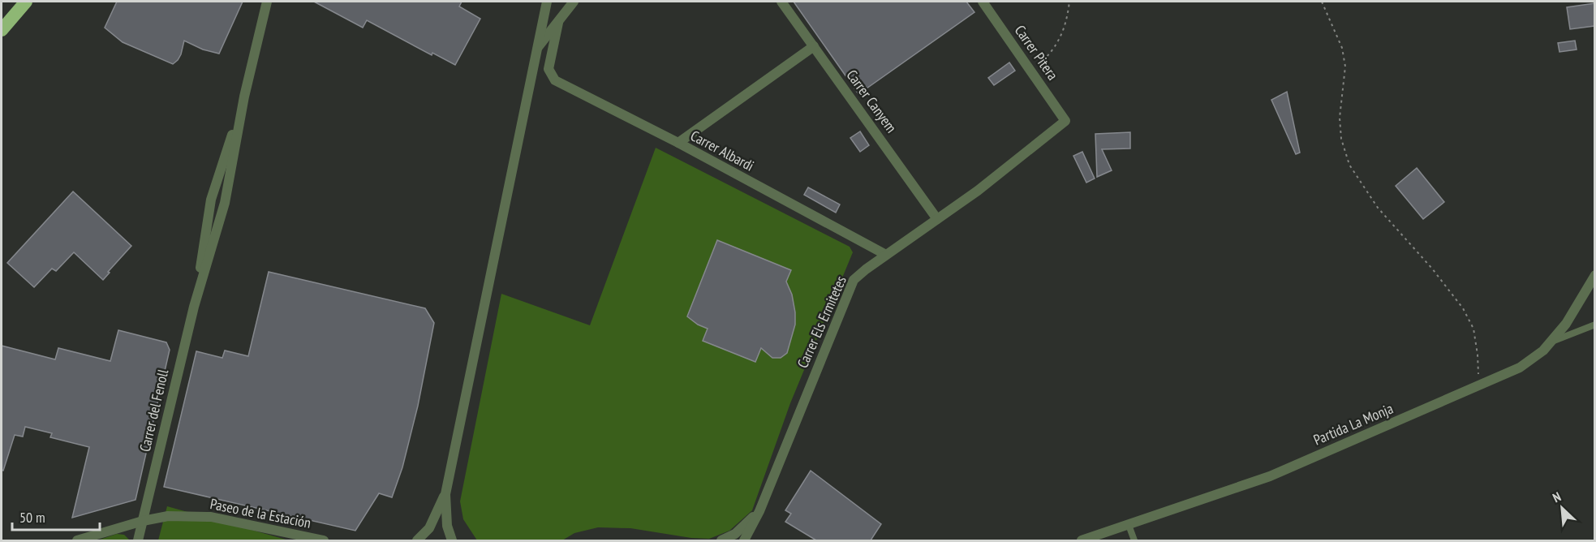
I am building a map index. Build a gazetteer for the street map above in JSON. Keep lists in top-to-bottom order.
{
  "streets": {
    "street": [
      "Carrer Pitera",
      "Carrer Canyem",
      "Carrer Albardi",
      "Carrer Els Ermitetes",
      "Carrer del Fenoll",
      "Partida La Monja",
      "Paseo de la Estación"
    ]
  },
  "crossings": [
    ["Carrer Pitera", "Carrer Els Ermitetes"],
    ["Carrer Canyem", "Carrer Els Ermitetes"],
    ["Carrer Albardi", "Carrer Els Ermitetes"],
    ["Carrer del Fenoll", "Paseo de la Estación"]
  ],
  "scale_bar": "50 m",
  "north": "top left"
}
